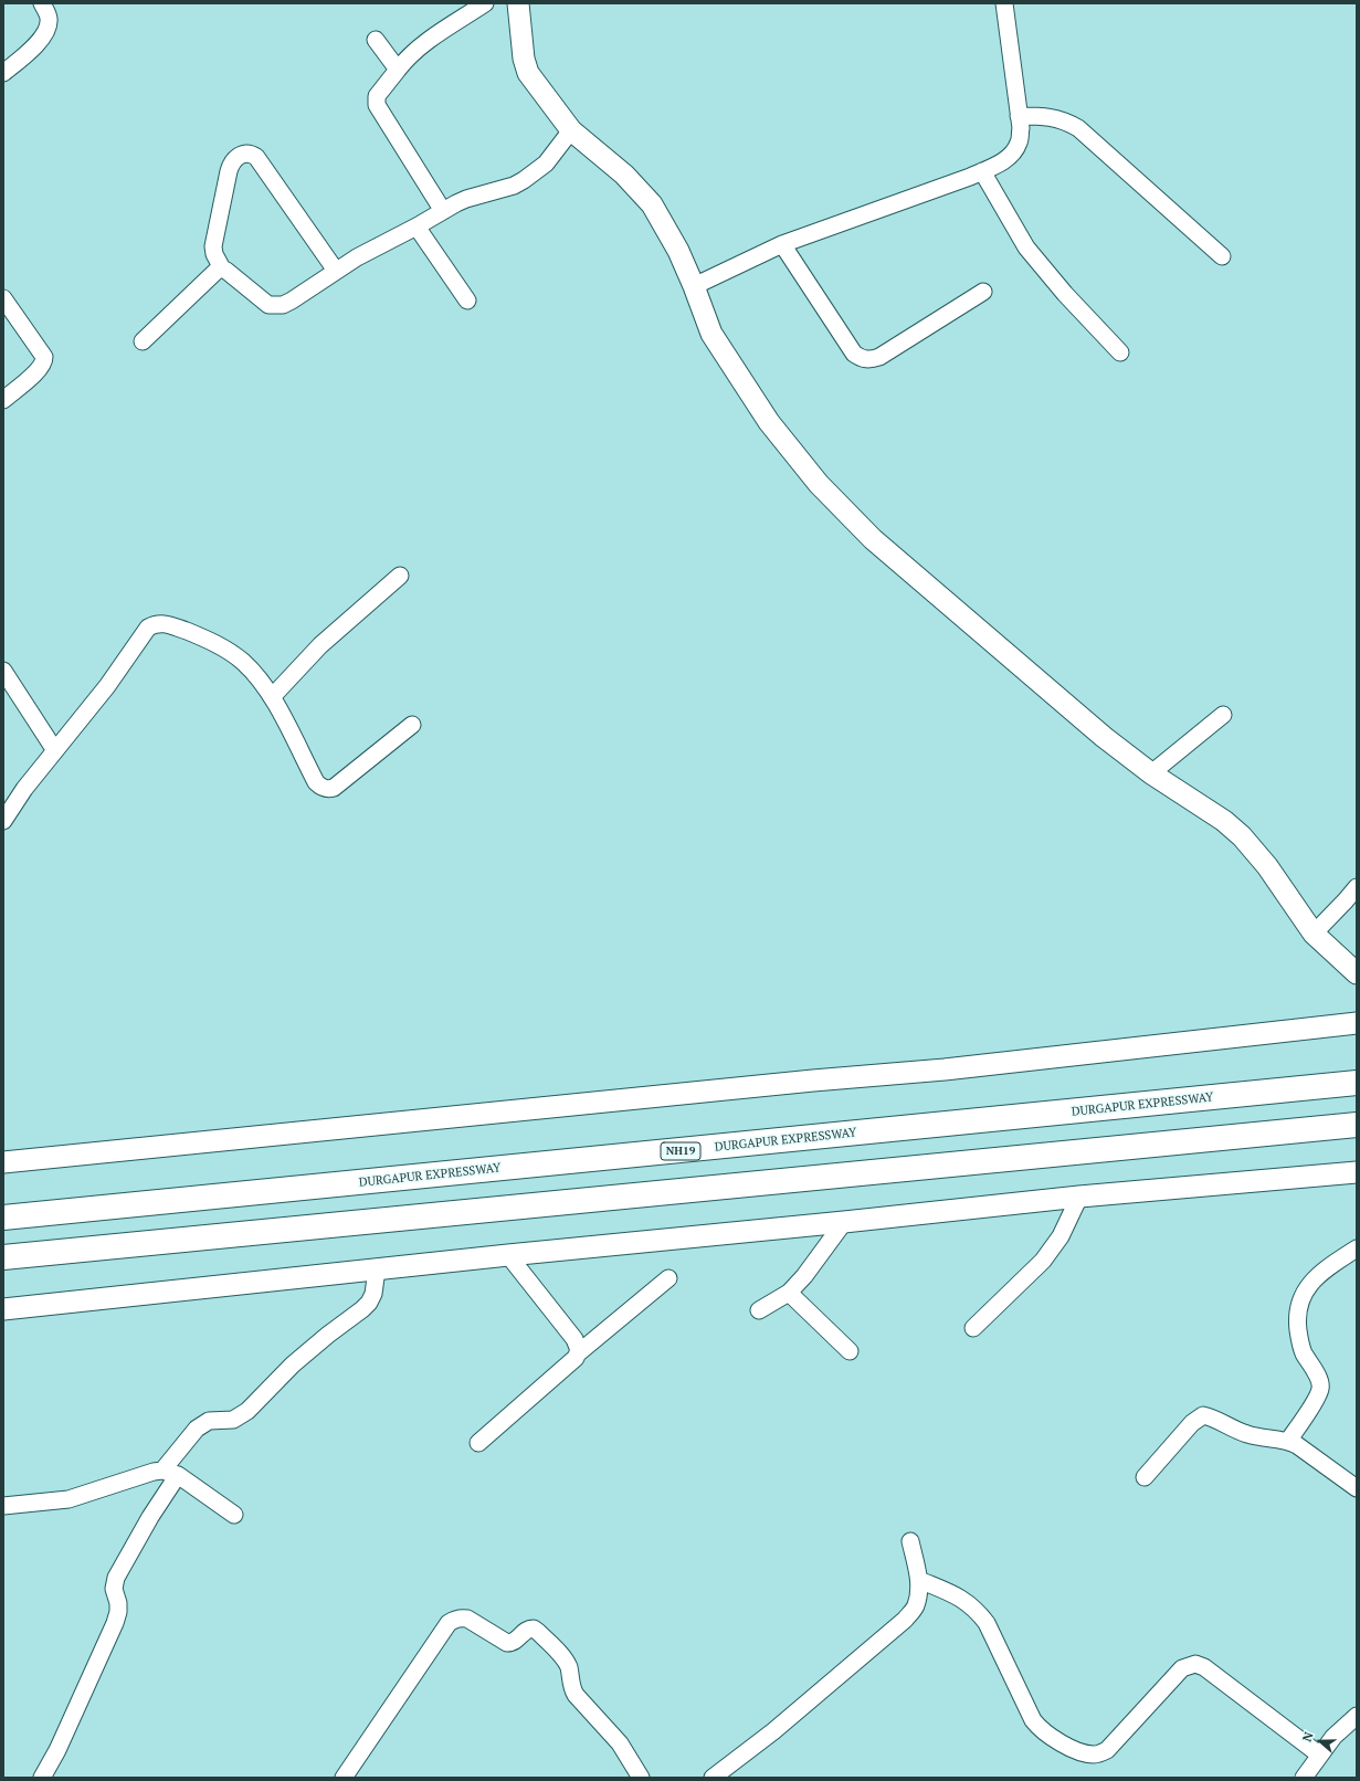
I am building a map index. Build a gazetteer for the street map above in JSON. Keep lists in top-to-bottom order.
{
  "streets": {
    "highway": ["DURGAPUR EXPRESSWAY", "NH19"]
  },
  "north": "left"
}
